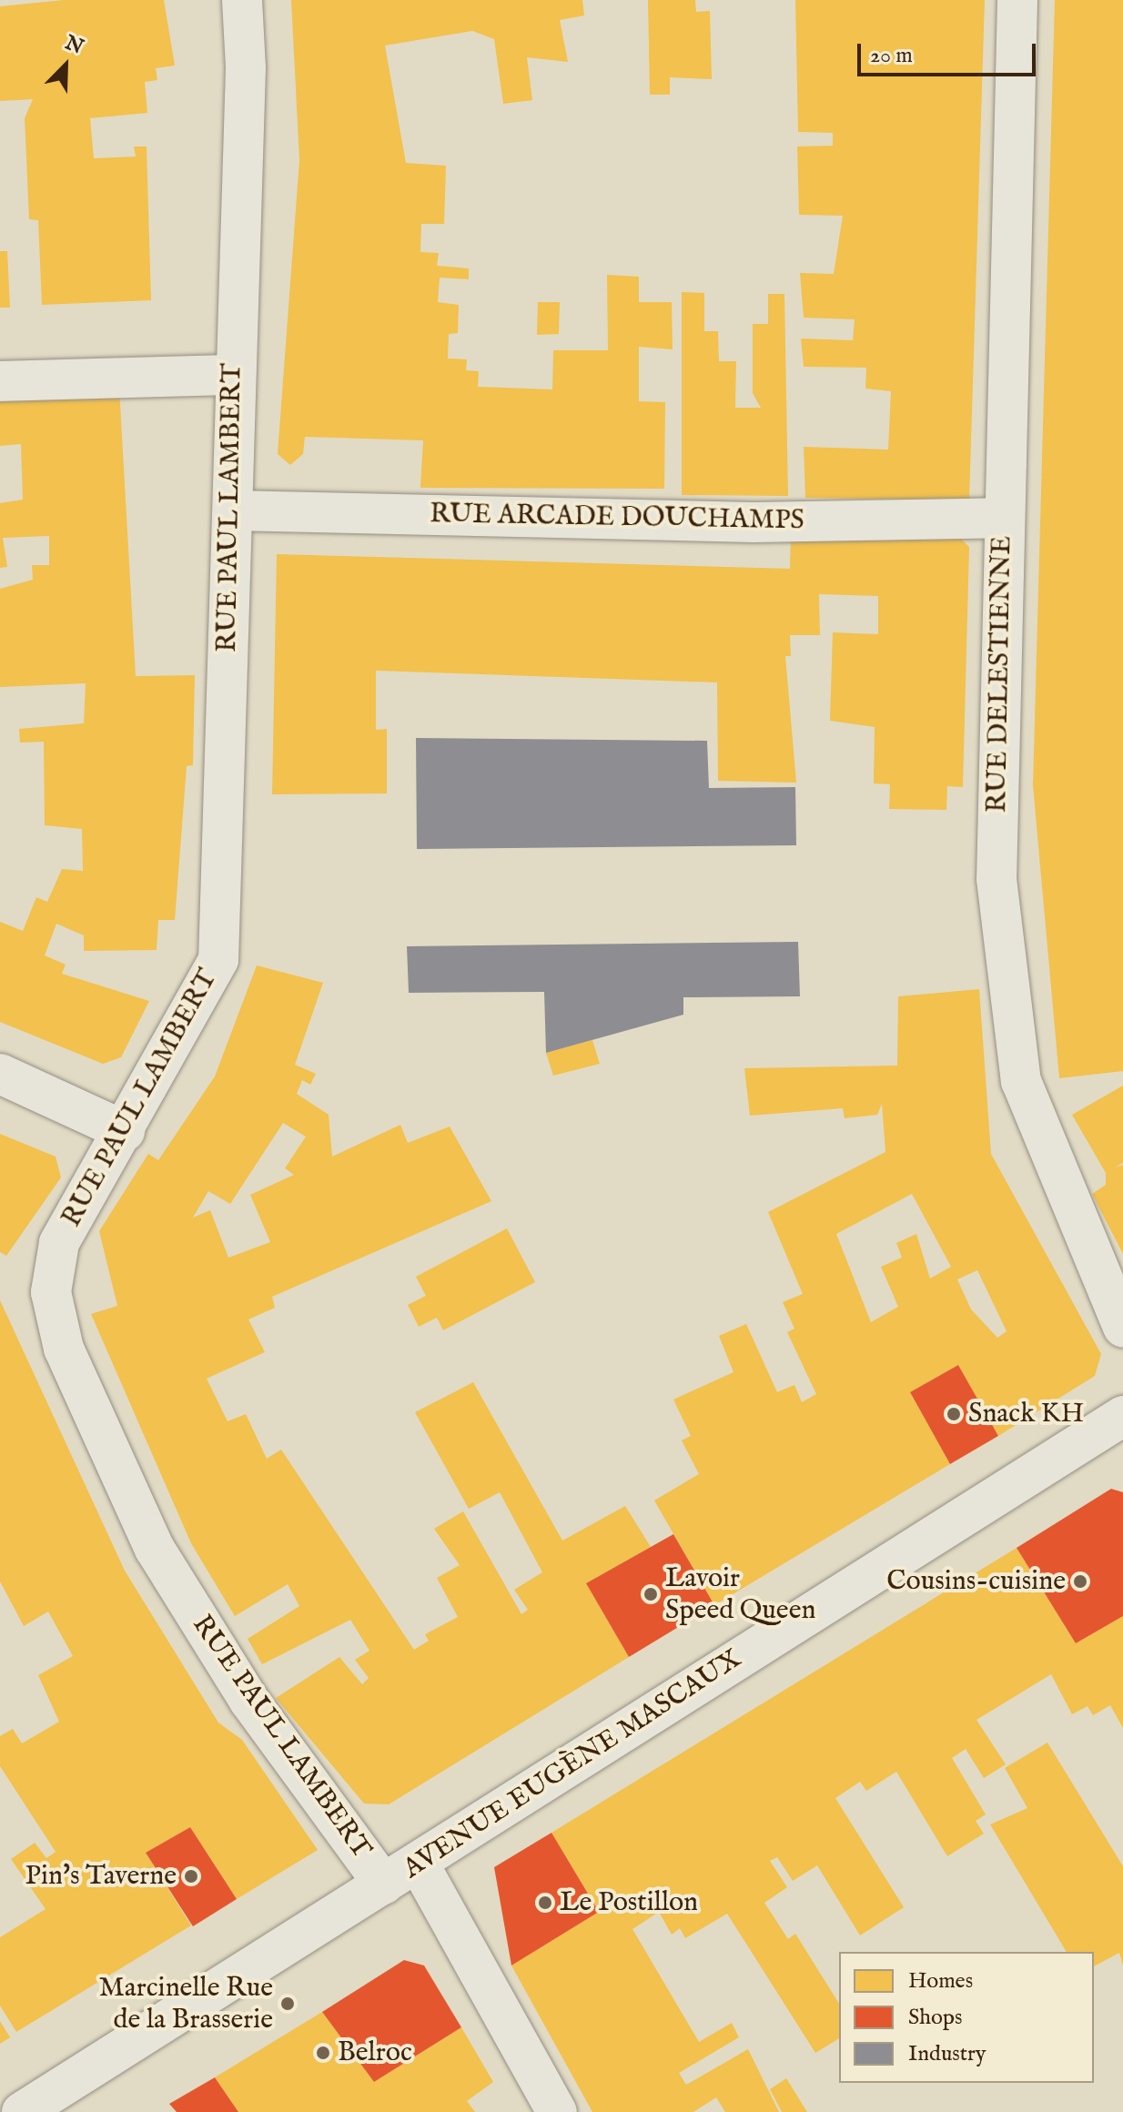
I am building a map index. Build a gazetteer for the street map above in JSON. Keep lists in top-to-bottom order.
{
  "streets": {
    "street": [
      "RUE PAUL LAMBERT",
      "RUE ARCADE DOUCHAMPS",
      "RUE DELESTIENNE",
      "AVENUE EUGÈNE MASCAUX"
    ]
  },
  "crossings": [
    ["RUE PAUL LAMBERT", "RUE ARCADE DOUCHAMPS"],
    ["RUE PAUL LAMBERT", "AVENUE EUGÈNE MASCAUX"],
    ["RUE ARCADE DOUCHAMPS", "RUE DELESTIENNE"]
  ],
  "places": [
    "Snack KH",
    "Cousins-cuisine",
    "Lavoir Speed Queen",
    "Pin's Taverne",
    "Le Postillon",
    "Marcinelle Rue de la Brasserie",
    "Belroc"
  ],
  "legend": ["Homes", "Shops", "Industry"],
  "scale_bar": "20 m",
  "north": "top right"
}
